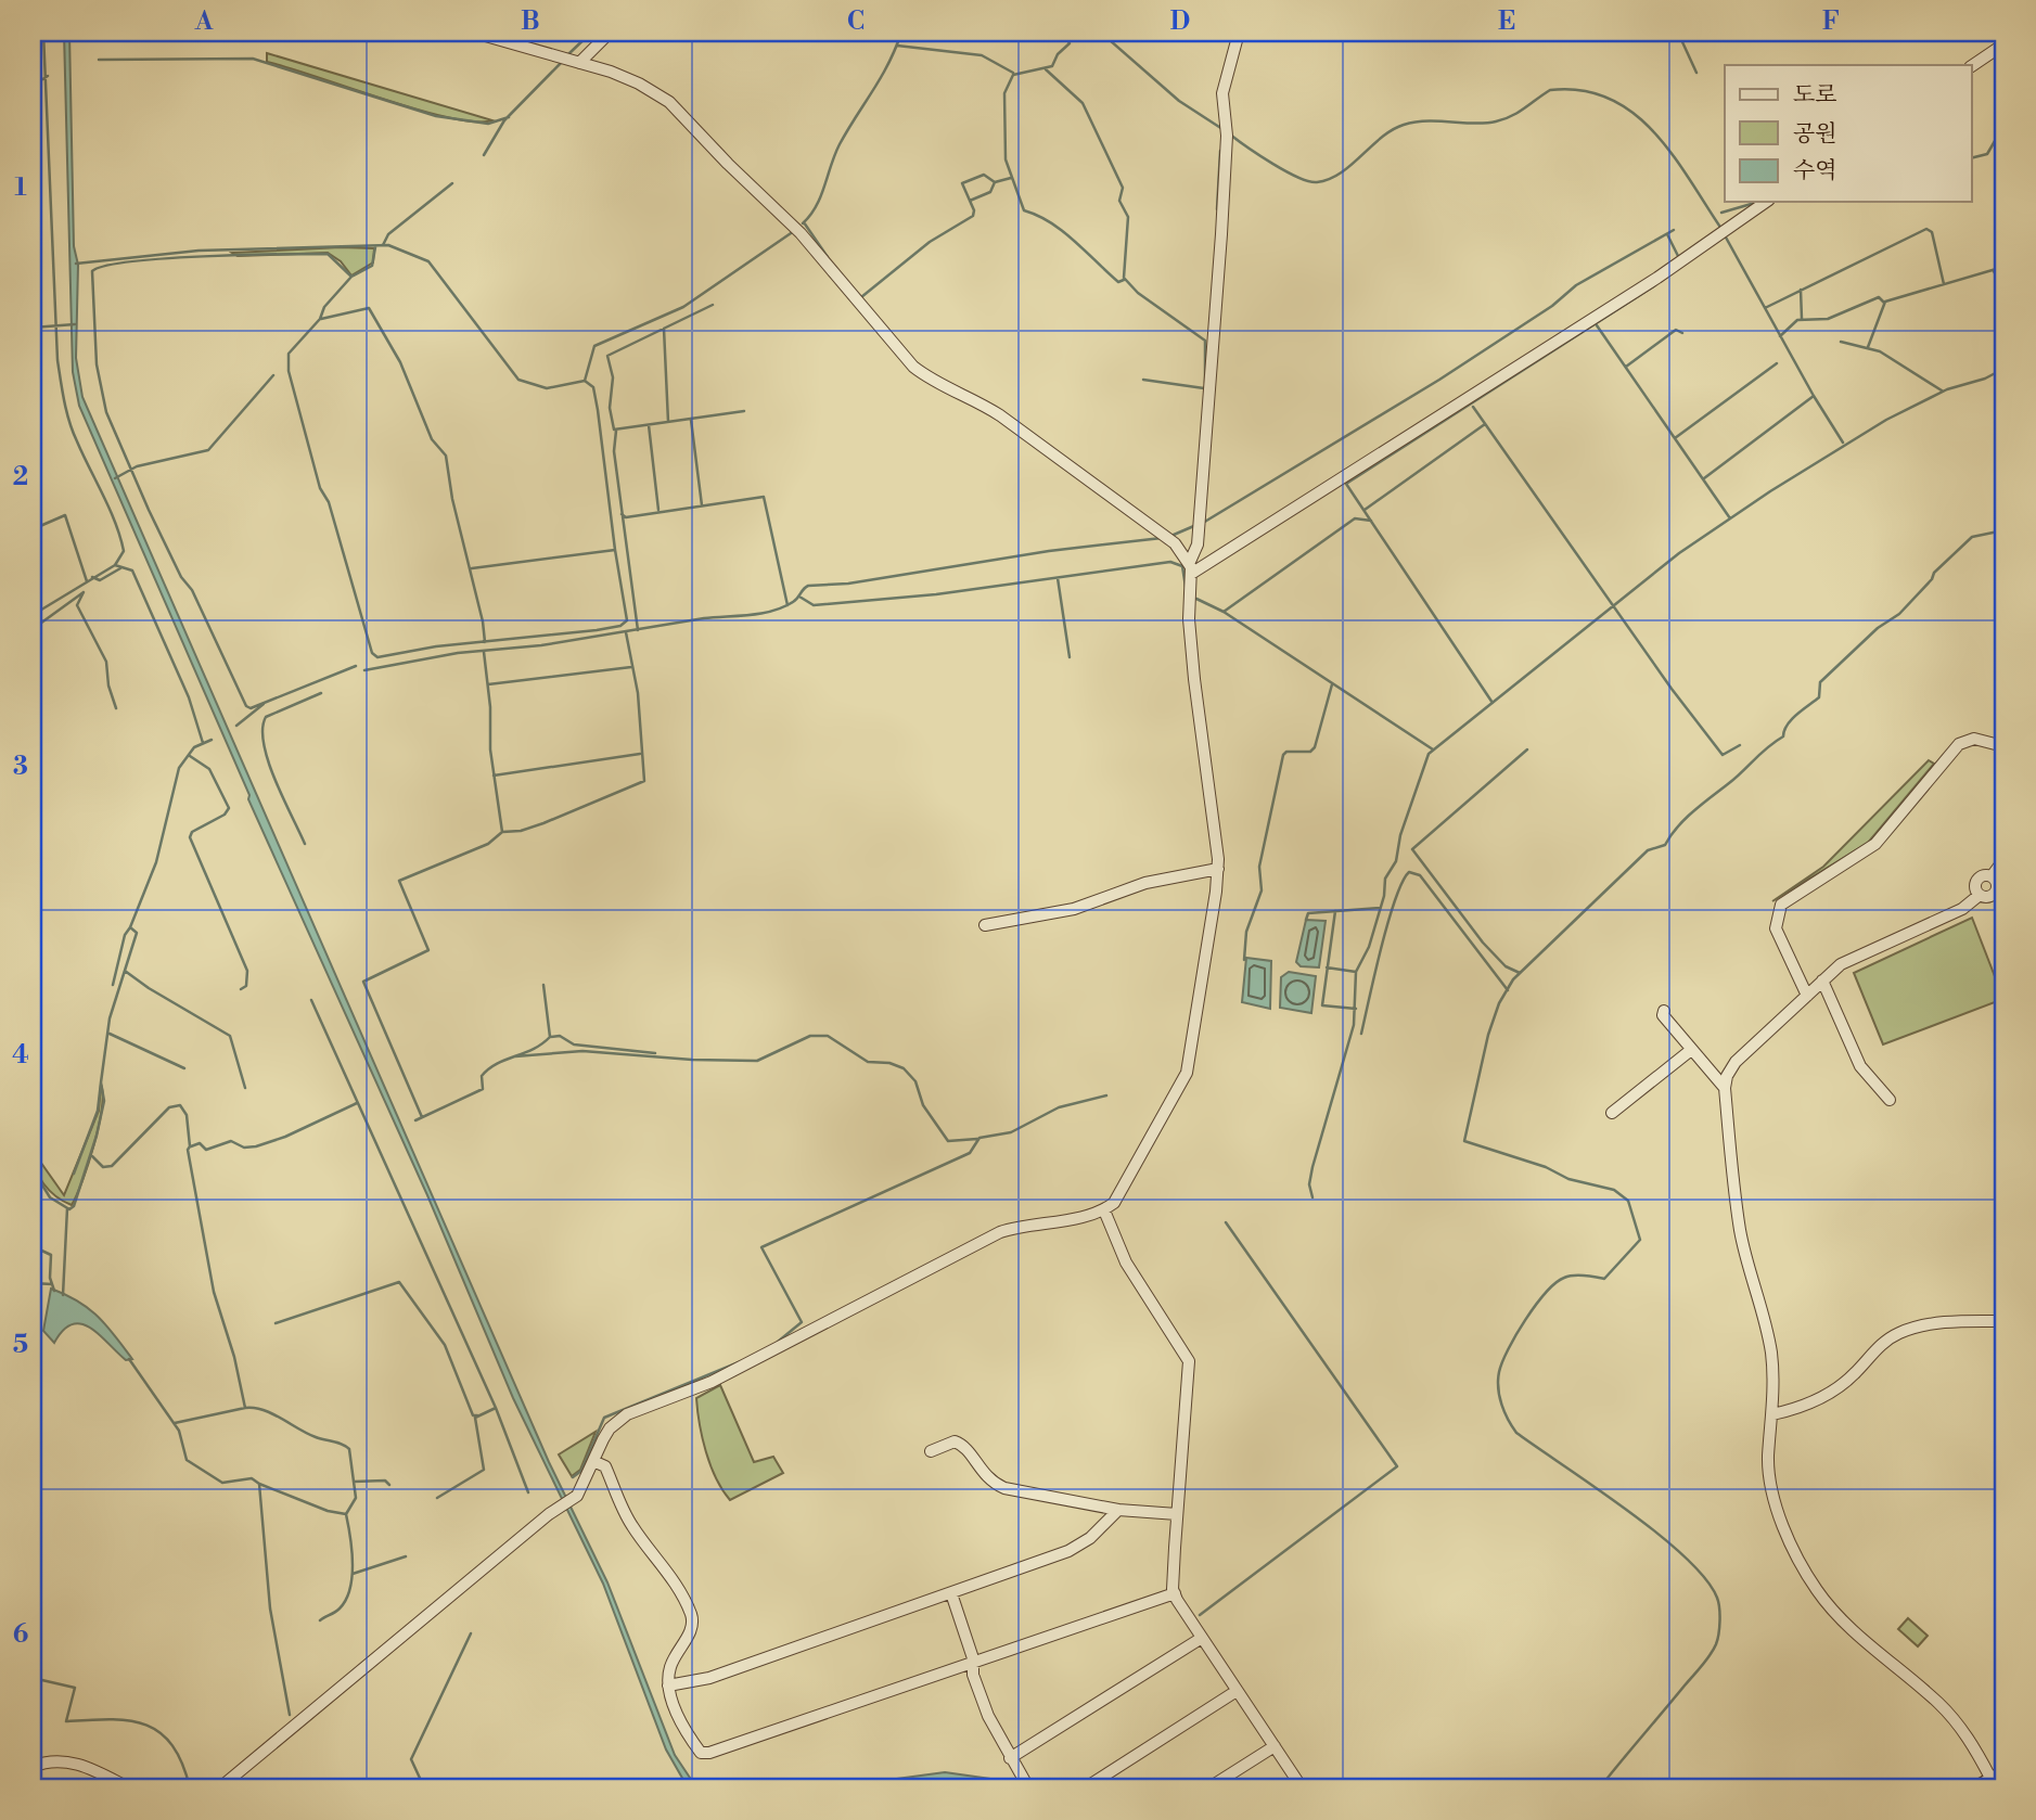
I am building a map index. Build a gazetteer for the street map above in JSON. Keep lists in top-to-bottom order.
{
  "legend": ["도로", "공원", "수역"],
  "grid": {
    "columns": [
      "A",
      "B",
      "C",
      "D",
      "E",
      "F"
    ],
    "rows": [
      "1",
      "2",
      "3",
      "4",
      "5",
      "6"
    ]
  }
}
